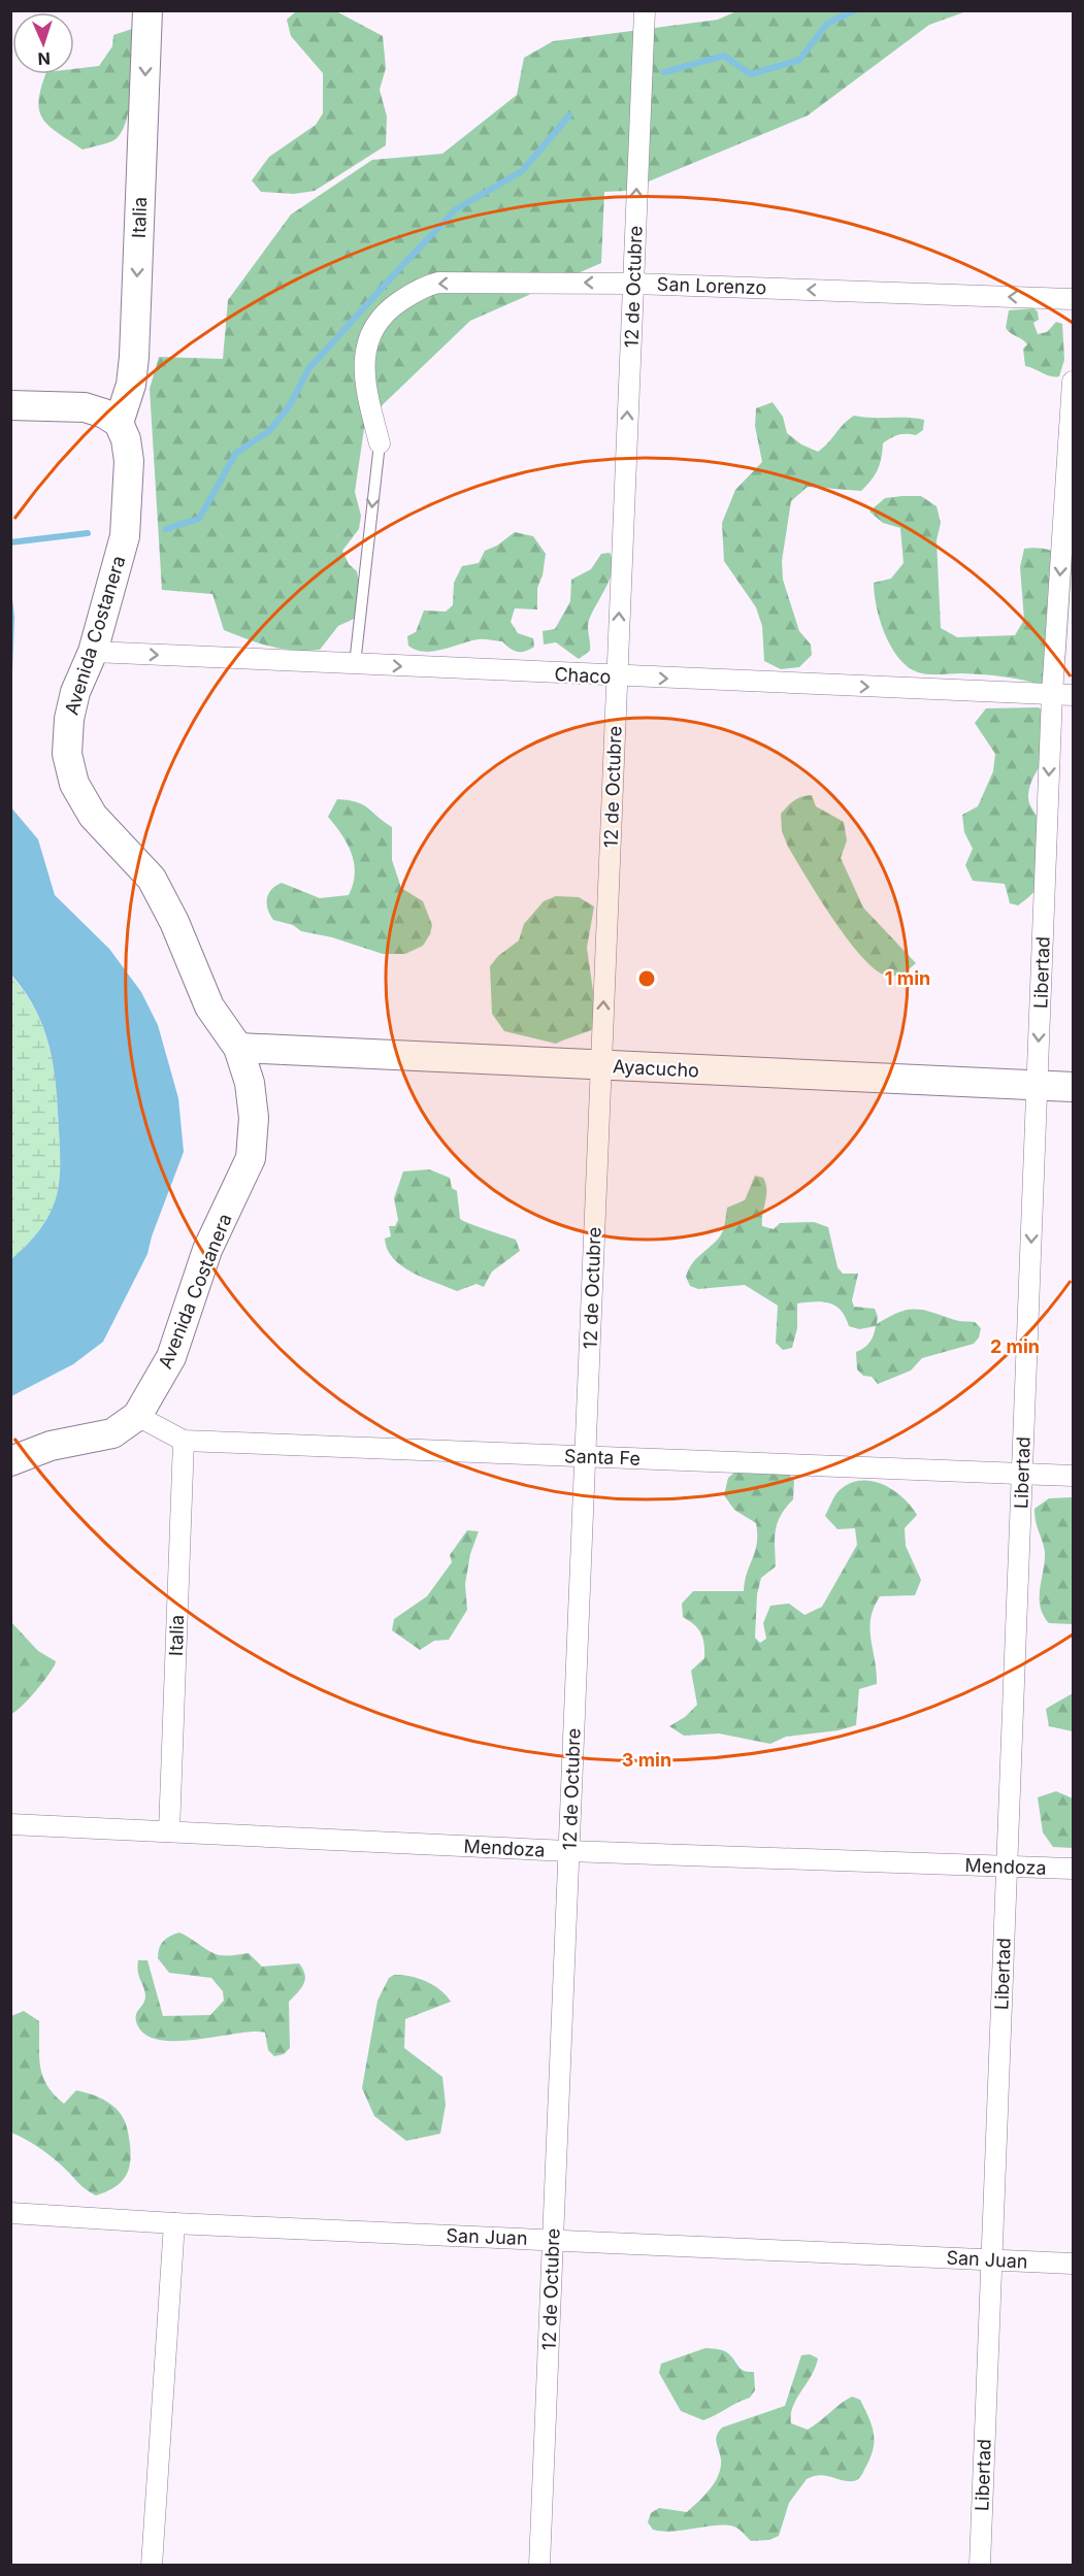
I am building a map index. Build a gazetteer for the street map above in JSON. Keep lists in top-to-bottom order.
{
  "streets": {
    "street": [
      "Italia",
      "San Lorenzo",
      "12 de Octubre",
      "Avenida Costanera",
      "Chaco",
      "Libertad",
      "Ayacucho",
      "Santa Fe",
      "Mendoza",
      "San Juan"
    ]
  },
  "crossings": [
    ["Italia", "Avenida Costanera"],
    ["Italia", "Santa Fe"],
    ["Italia", "Mendoza"],
    ["San Lorenzo", "12 de Octubre"],
    ["12 de Octubre", "Chaco"],
    ["12 de Octubre", "Ayacucho"],
    ["12 de Octubre", "Santa Fe"],
    ["12 de Octubre", "Mendoza"],
    ["12 de Octubre", "San Juan"],
    ["Avenida Costanera", "Chaco"],
    ["Avenida Costanera", "Ayacucho"],
    ["Avenida Costanera", "Santa Fe"],
    ["Chaco", "Libertad"],
    ["Libertad", "Ayacucho"],
    ["Libertad", "Santa Fe"],
    ["Libertad", "Mendoza"],
    ["Libertad", "San Juan"]
  ],
  "one_way": [
    "Italia",
    "San Lorenzo",
    "12 de Octubre",
    "Chaco",
    "Libertad"
  ],
  "north": "bottom",
  "rings": ["1 min", "2 min", "3 min"]
}
